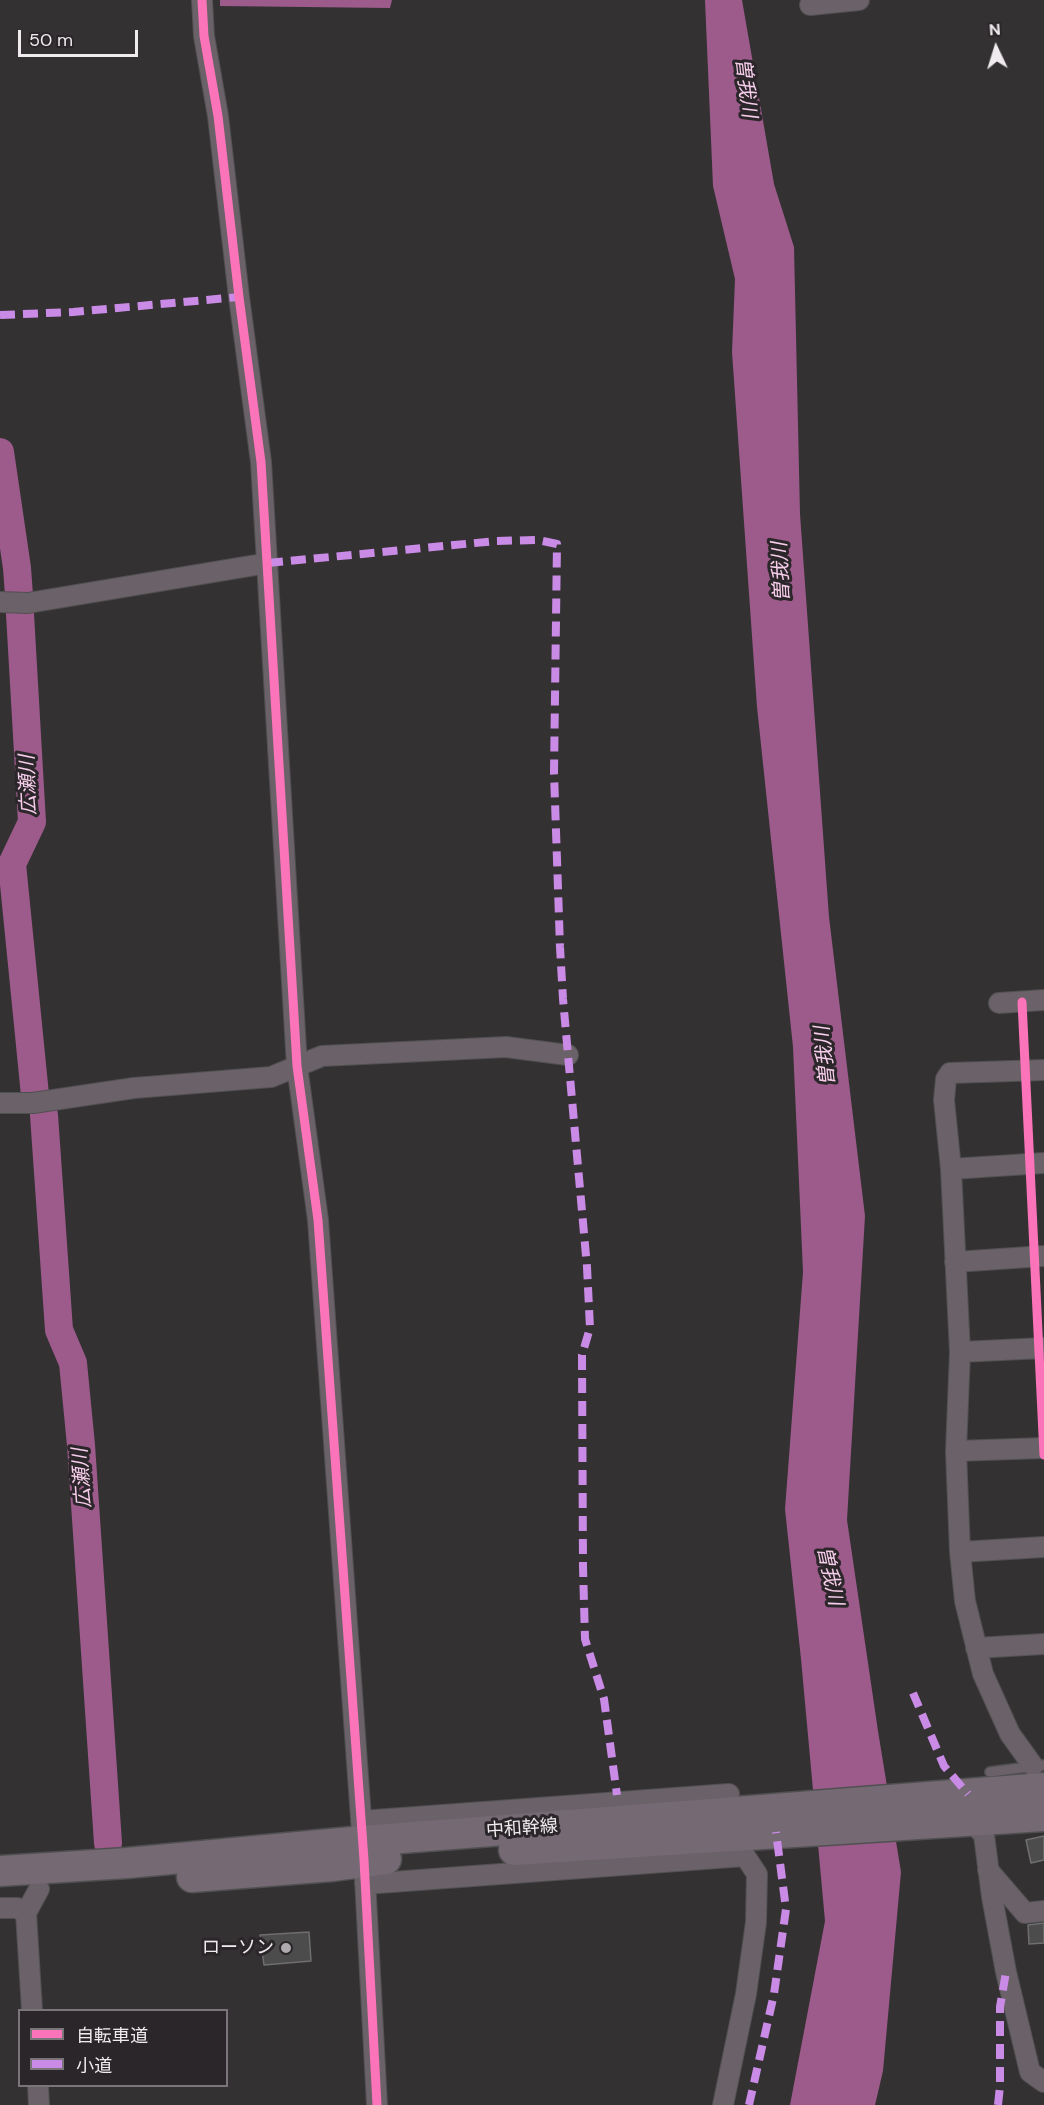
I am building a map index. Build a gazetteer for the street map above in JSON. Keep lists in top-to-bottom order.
{
  "streets": {
    "main road": ["中和幹線"]
  },
  "water": ["曽我川", "広瀬川"],
  "places": ["ローソン"],
  "legend": ["自転車道", "小道"],
  "scale_bar": "50 m",
  "north": "top"
}
